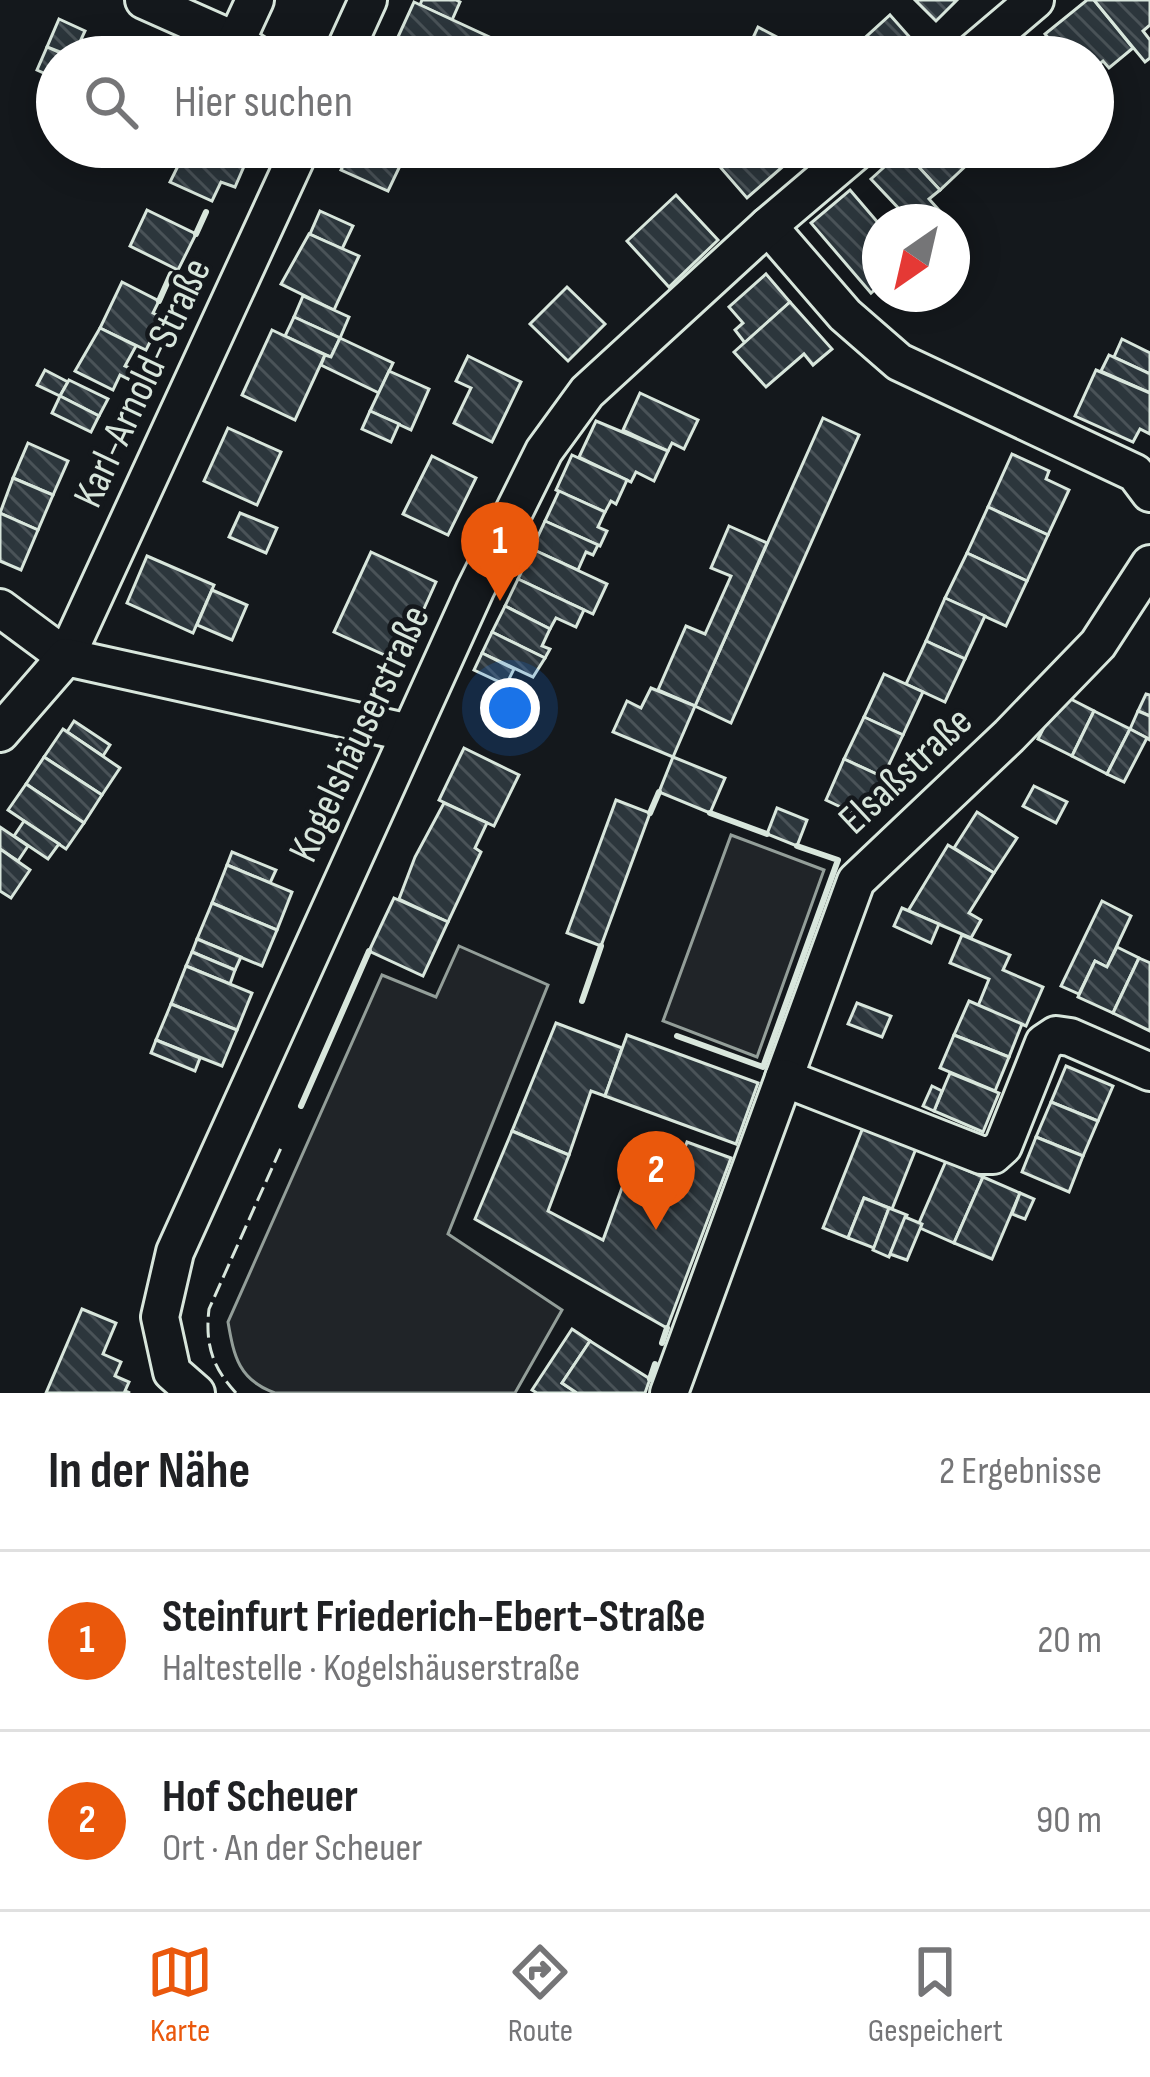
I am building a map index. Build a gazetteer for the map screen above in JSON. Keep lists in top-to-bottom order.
{
  "streets": {
    "street": ["Karl-Arnold-Straße", "Kogelshäuserstraße", "Elsaßstraße"]
  },
  "north": "bottom left",
  "page": {
    "search": "Hier suchen",
    "pins": ["1", "2"],
    "heading": ["In der Nähe", "2 Ergebnisse"],
    "list": [
      {
        "mark": "1",
        "name": "Steinfurt Friederich-Ebert-Straße",
        "note": "Haltestelle · Kogelshäuserstraße",
        "value": "20 m"
      },
      {
        "mark": "2",
        "name": "Hof Scheuer",
        "note": "Ort · An der Scheuer",
        "value": "90 m"
      }
    ],
    "nav": ["Karte", "Route", "Gespeichert"]
  }
}
